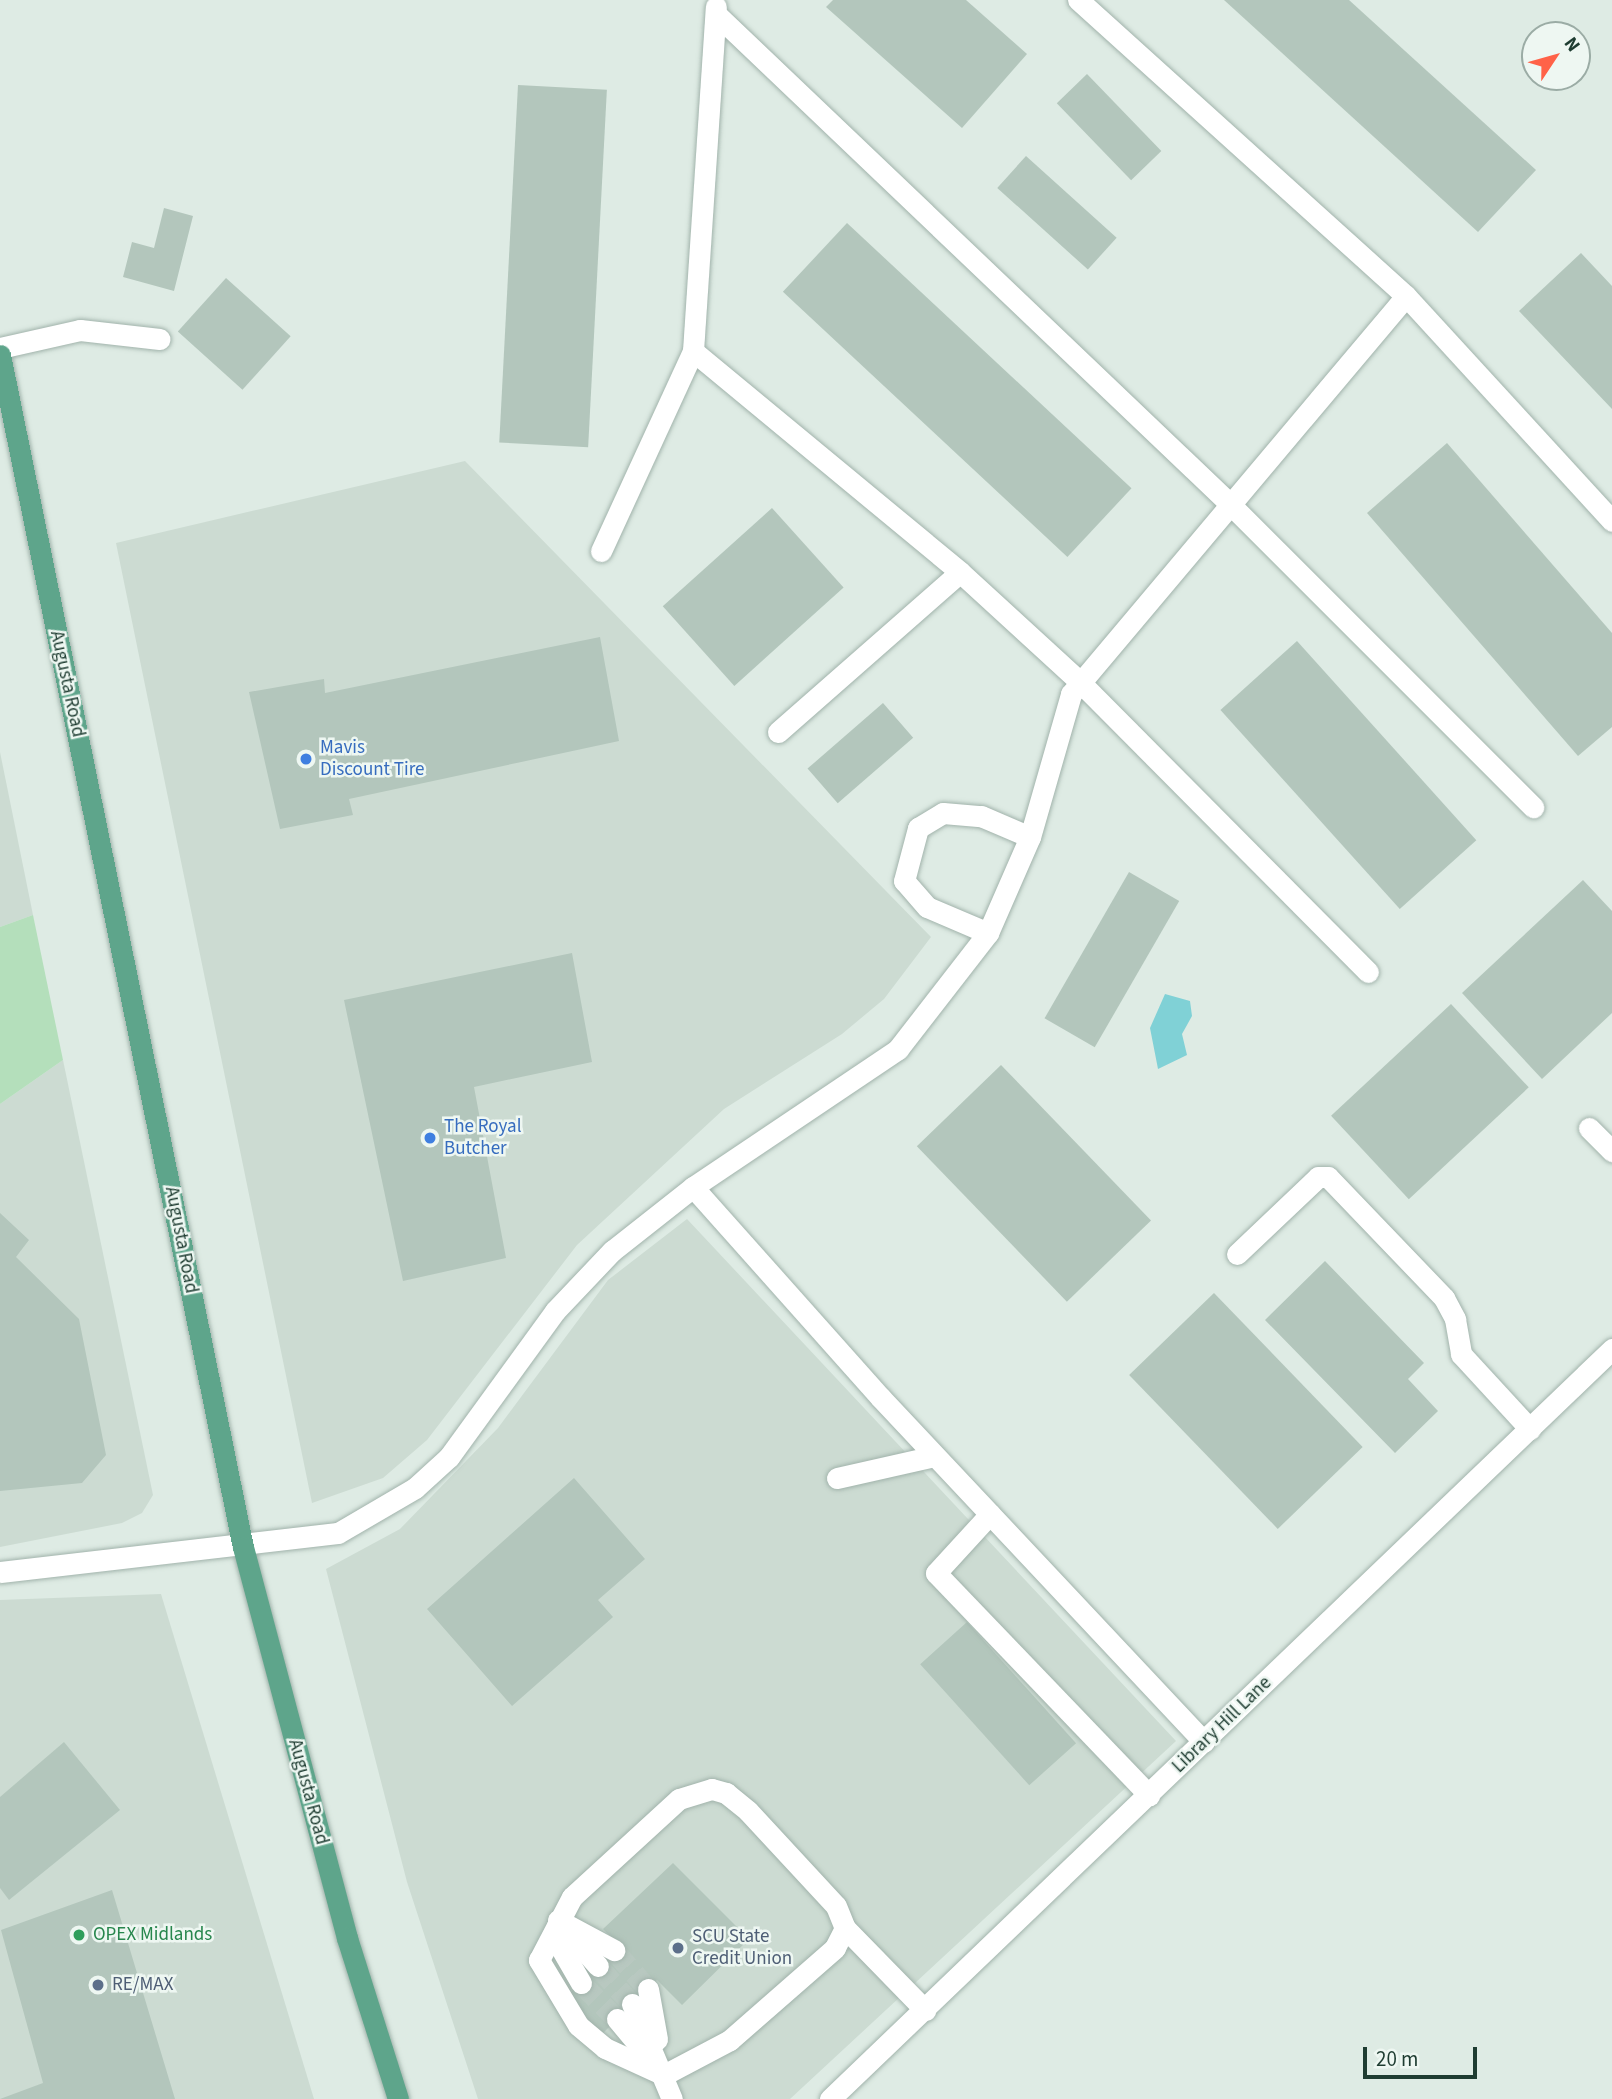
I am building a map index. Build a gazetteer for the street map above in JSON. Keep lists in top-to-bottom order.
{
  "streets": {
    "main road": ["Augusta Road"],
    "street": ["Library Hill Lane"]
  },
  "places": [
    "Mavis Discount Tire",
    "The Royal Butcher",
    "OPEX Midlands",
    "SCU State Credit Union",
    "RE/MAX"
  ],
  "scale_bar": "20 m",
  "north": "top right"
}
